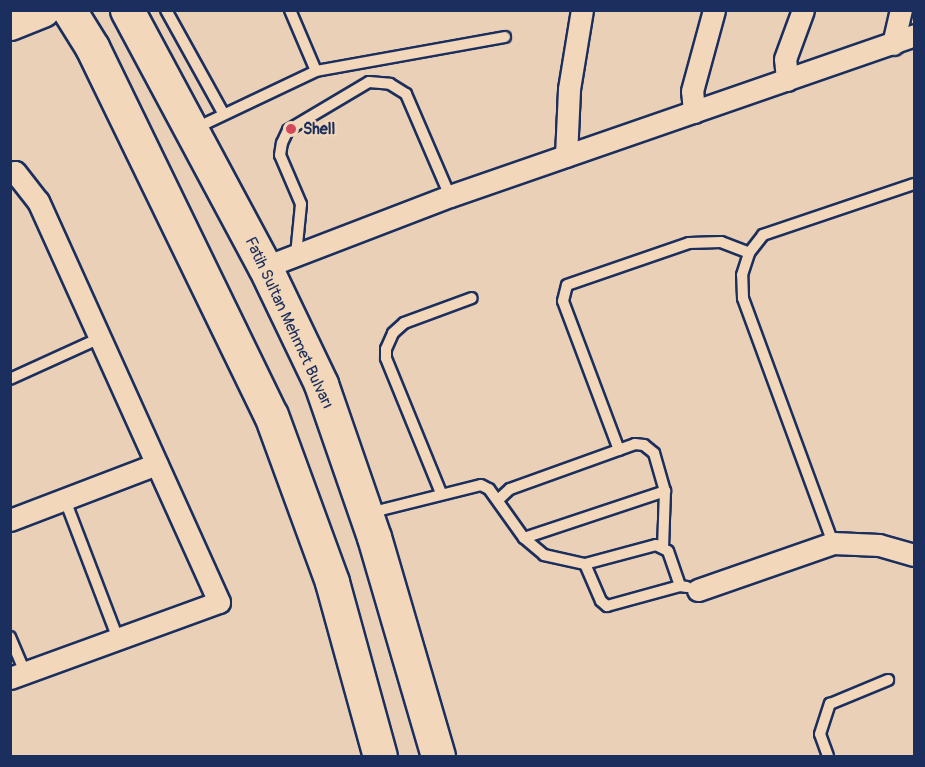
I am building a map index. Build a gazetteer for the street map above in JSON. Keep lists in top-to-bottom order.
{
  "streets": {
    "highway": ["Fatih Sultan Mehmet Bulvarı"]
  },
  "places": ["Shell"]
}
